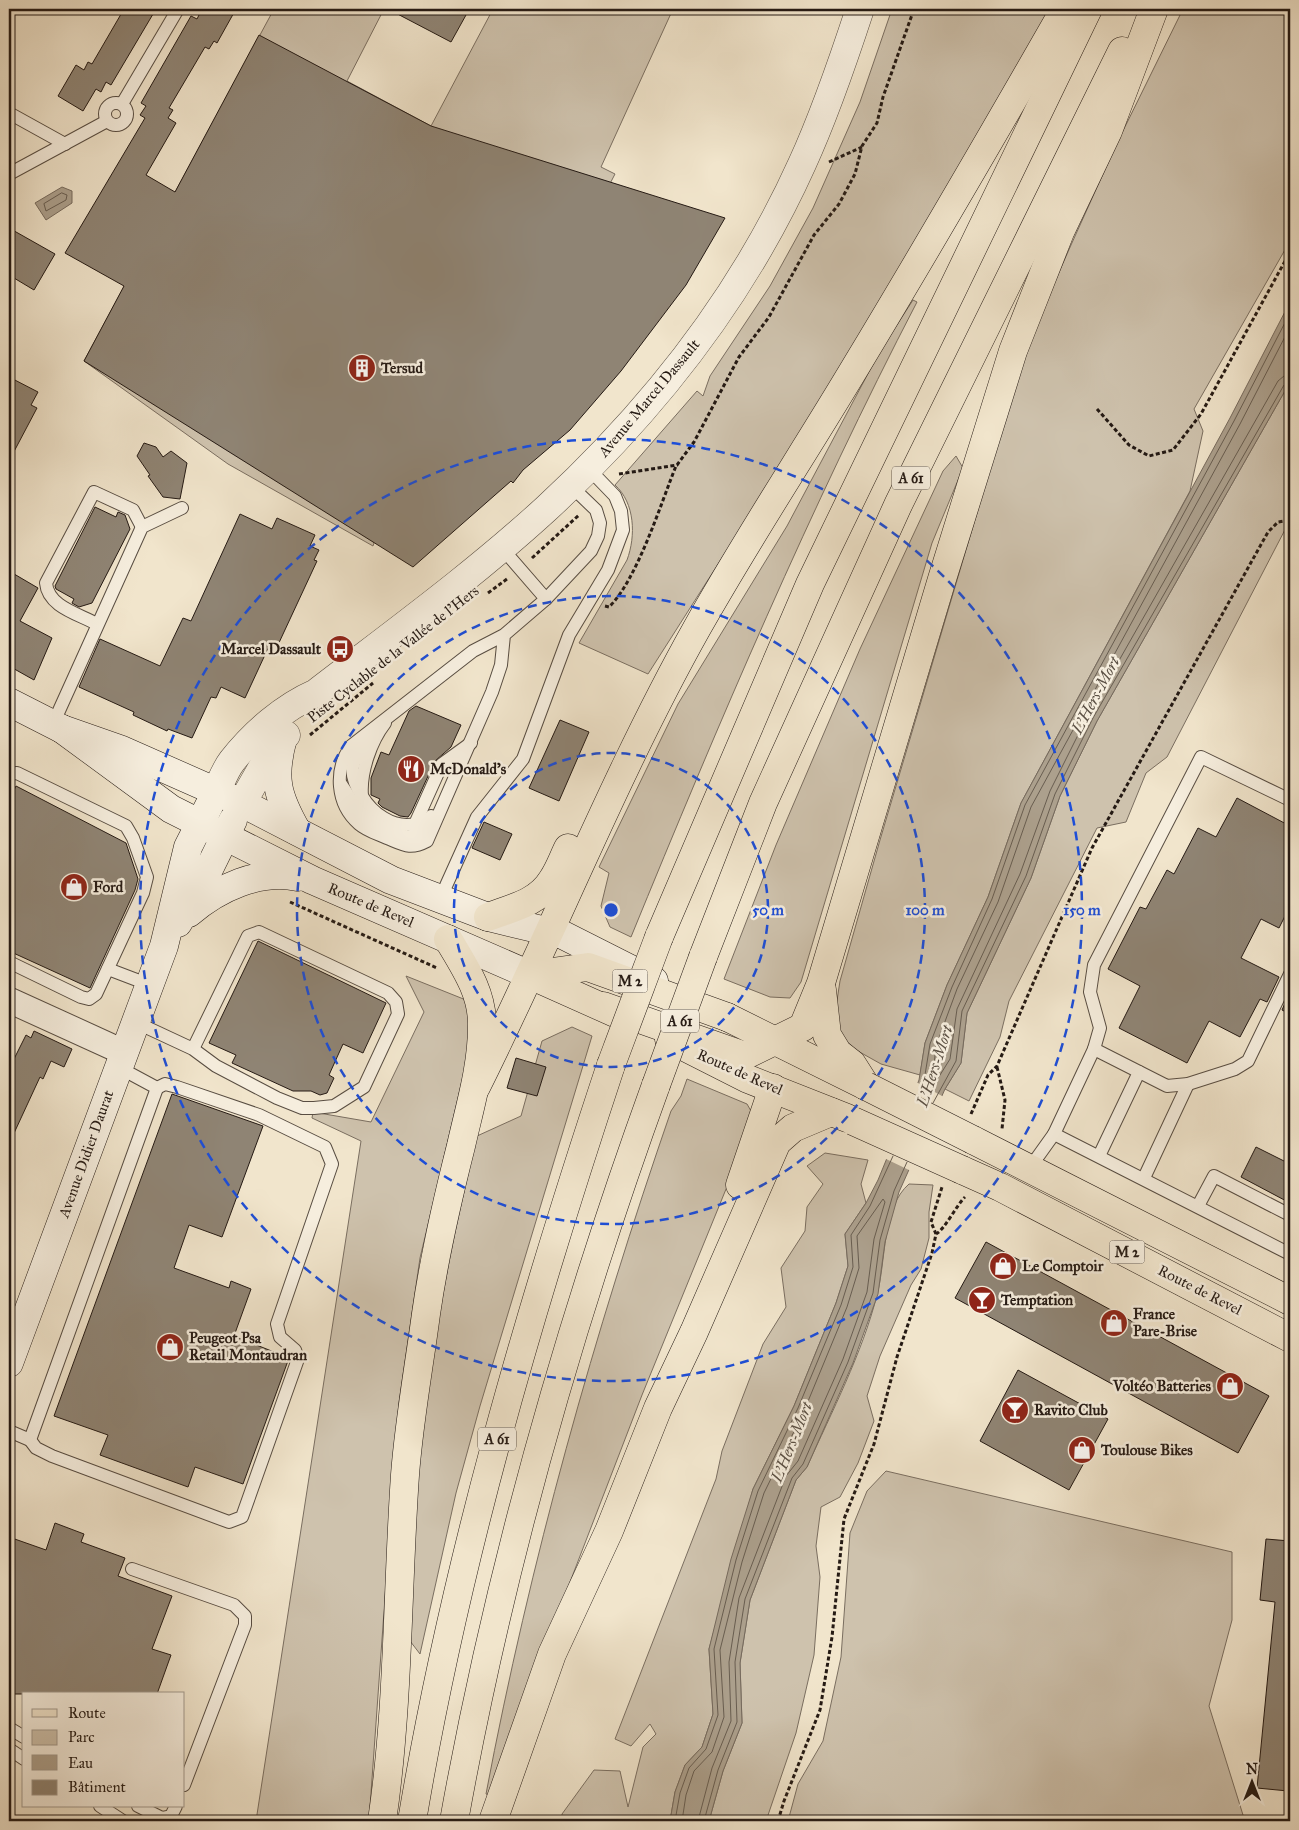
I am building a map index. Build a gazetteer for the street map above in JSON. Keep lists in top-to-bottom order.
{
  "streets": {
    "main road": [
      "Avenue Marcel Dassault",
      "A 61",
      "Route de Revel",
      "M 2",
      "Avenue Didier Daurat"
    ],
    "path": ["Piste Cyclable de la Vallée de l'Hers"]
  },
  "crossings": [
    ["Avenue Marcel Dassault", "Piste Cyclable de la Vallée de l'Hers"],
    ["Avenue Marcel Dassault", "Route de Revel"],
    ["Avenue Marcel Dassault", "M 2"],
    ["Avenue Marcel Dassault", "Avenue Didier Daurat"],
    ["Route de Revel", "M 2"],
    ["Route de Revel", "Avenue Didier Daurat"],
    ["M 2", "Avenue Didier Daurat"]
  ],
  "water": ["L'Hers-Mort"],
  "places": {
    "building": ["Tersud"],
    "bus stop": ["Marcel Dassault"],
    "restaurant": ["McDonald's"],
    "shop": [
      "Ford",
      "Le Comptoir",
      "France Pare-Brise",
      "Peugeot Psa Retail Montaudran",
      "Voltéo Batteries",
      "Toulouse Bikes"
    ],
    "bar": ["Temptation", "Ravito Club"]
  },
  "legend": [
    "Route",
    "Parc",
    "Eau",
    "Bâtiment"
  ],
  "north": "top",
  "rings": ["50 m", "100 m", "150 m"]
}
